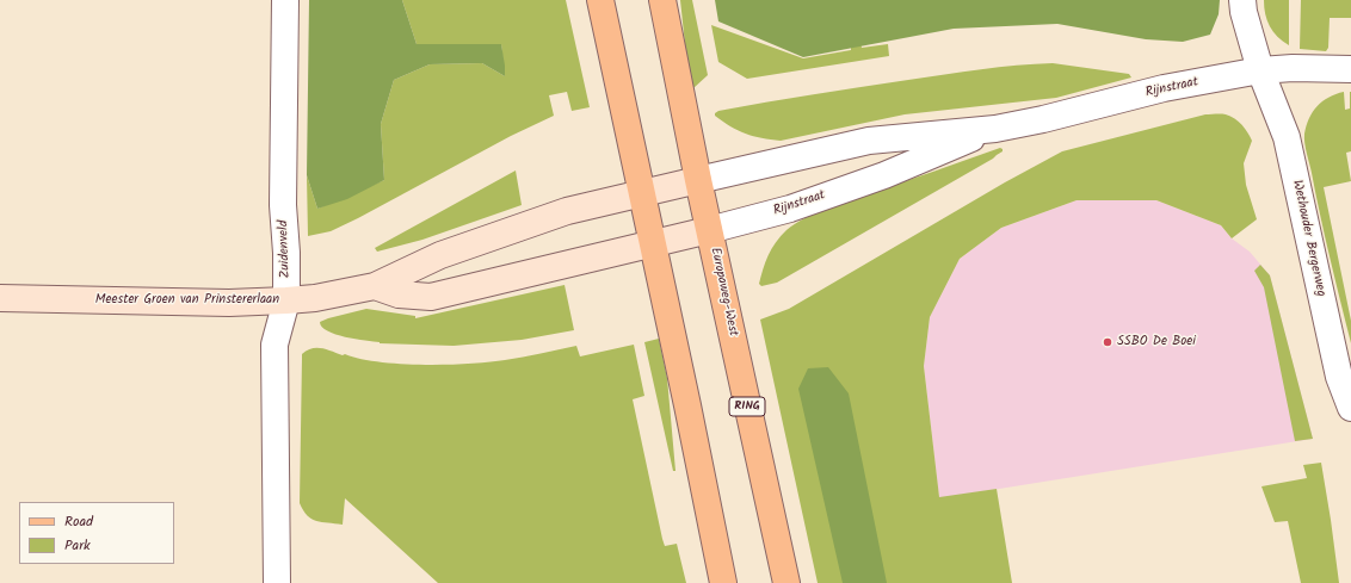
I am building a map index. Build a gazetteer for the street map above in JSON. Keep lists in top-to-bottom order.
{
  "streets": {
    "main road": ["Europaweg-West", "RING"],
    "street": [
      "Rijnstraat",
      "Wethouder Bergerweg",
      "Zuidenveld",
      "Meester Groen van Prinstererlaan"
    ]
  },
  "crossings": [
    ["Rijnstraat", "Wethouder Bergerweg"],
    ["Rijnstraat", "Europaweg-West"],
    ["Rijnstraat", "Meester Groen van Prinstererlaan"],
    ["Zuidenveld", "Meester Groen van Prinstererlaan"],
    ["Europaweg-West", "Meester Groen van Prinstererlaan"]
  ],
  "places": ["SSBO De Boei"],
  "legend": ["Road", "Park"]
}
